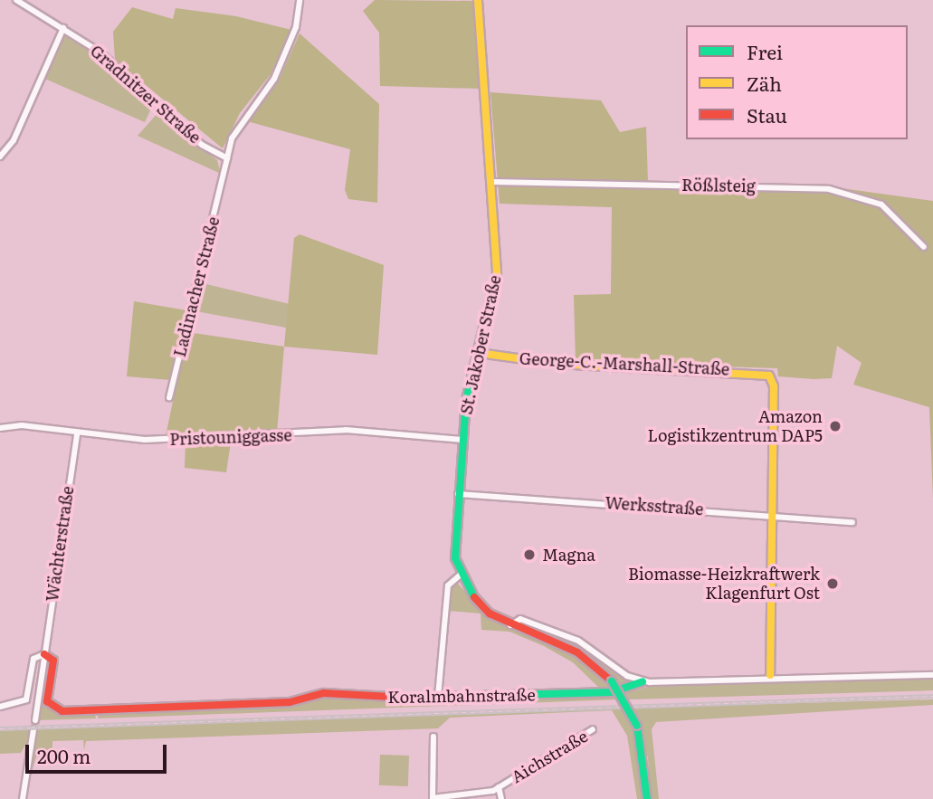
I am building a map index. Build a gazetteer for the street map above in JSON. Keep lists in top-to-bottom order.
{
  "streets": {
    "street": [
      "Gradnitzer Straße",
      "Rößlsteig",
      "Ladinacher Straße",
      "St. Jakober Straße",
      "George-C.-Marshall-Straße",
      "Pristouniggasse",
      "Werksstraße",
      "Wächterstraße",
      "Koralmbahnstraße",
      "Aichstraße"
    ]
  },
  "crossings": [
    ["Gradnitzer Straße", "Ladinacher Straße"],
    ["Rößlsteig", "St. Jakober Straße"],
    ["St. Jakober Straße", "George-C.-Marshall-Straße"],
    ["St. Jakober Straße", "Pristouniggasse"],
    ["St. Jakober Straße", "Werksstraße"],
    ["George-C.-Marshall-Straße", "Werksstraße"],
    ["Pristouniggasse", "Wächterstraße"],
    ["Wächterstraße", "Koralmbahnstraße"]
  ],
  "places": ["Amazon Logistikzentrum DAP5", "Magna", "Biomasse-Heizkraftwerk Klagenfurt Ost"],
  "legend": ["Frei", "Zäh", "Stau"],
  "scale_bar": "200 m"
}
